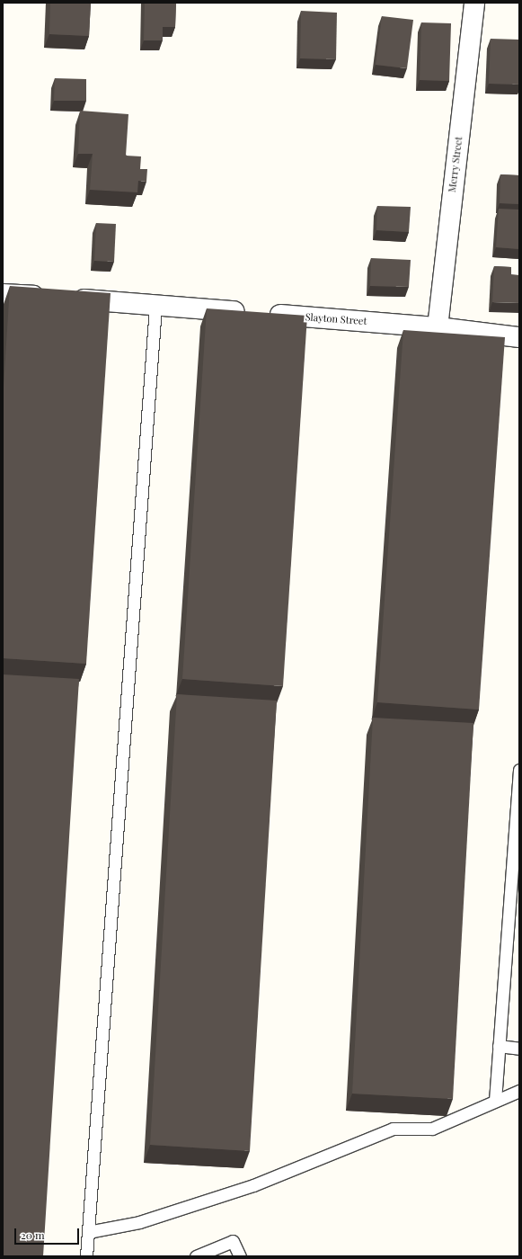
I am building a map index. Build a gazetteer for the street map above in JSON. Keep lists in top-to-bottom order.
{
  "streets": {
    "street": ["Merry Street", "Slayton Street"]
  },
  "crossings": [
    ["Merry Street", "Slayton Street"]
  ],
  "scale_bar": "20 m"
}
